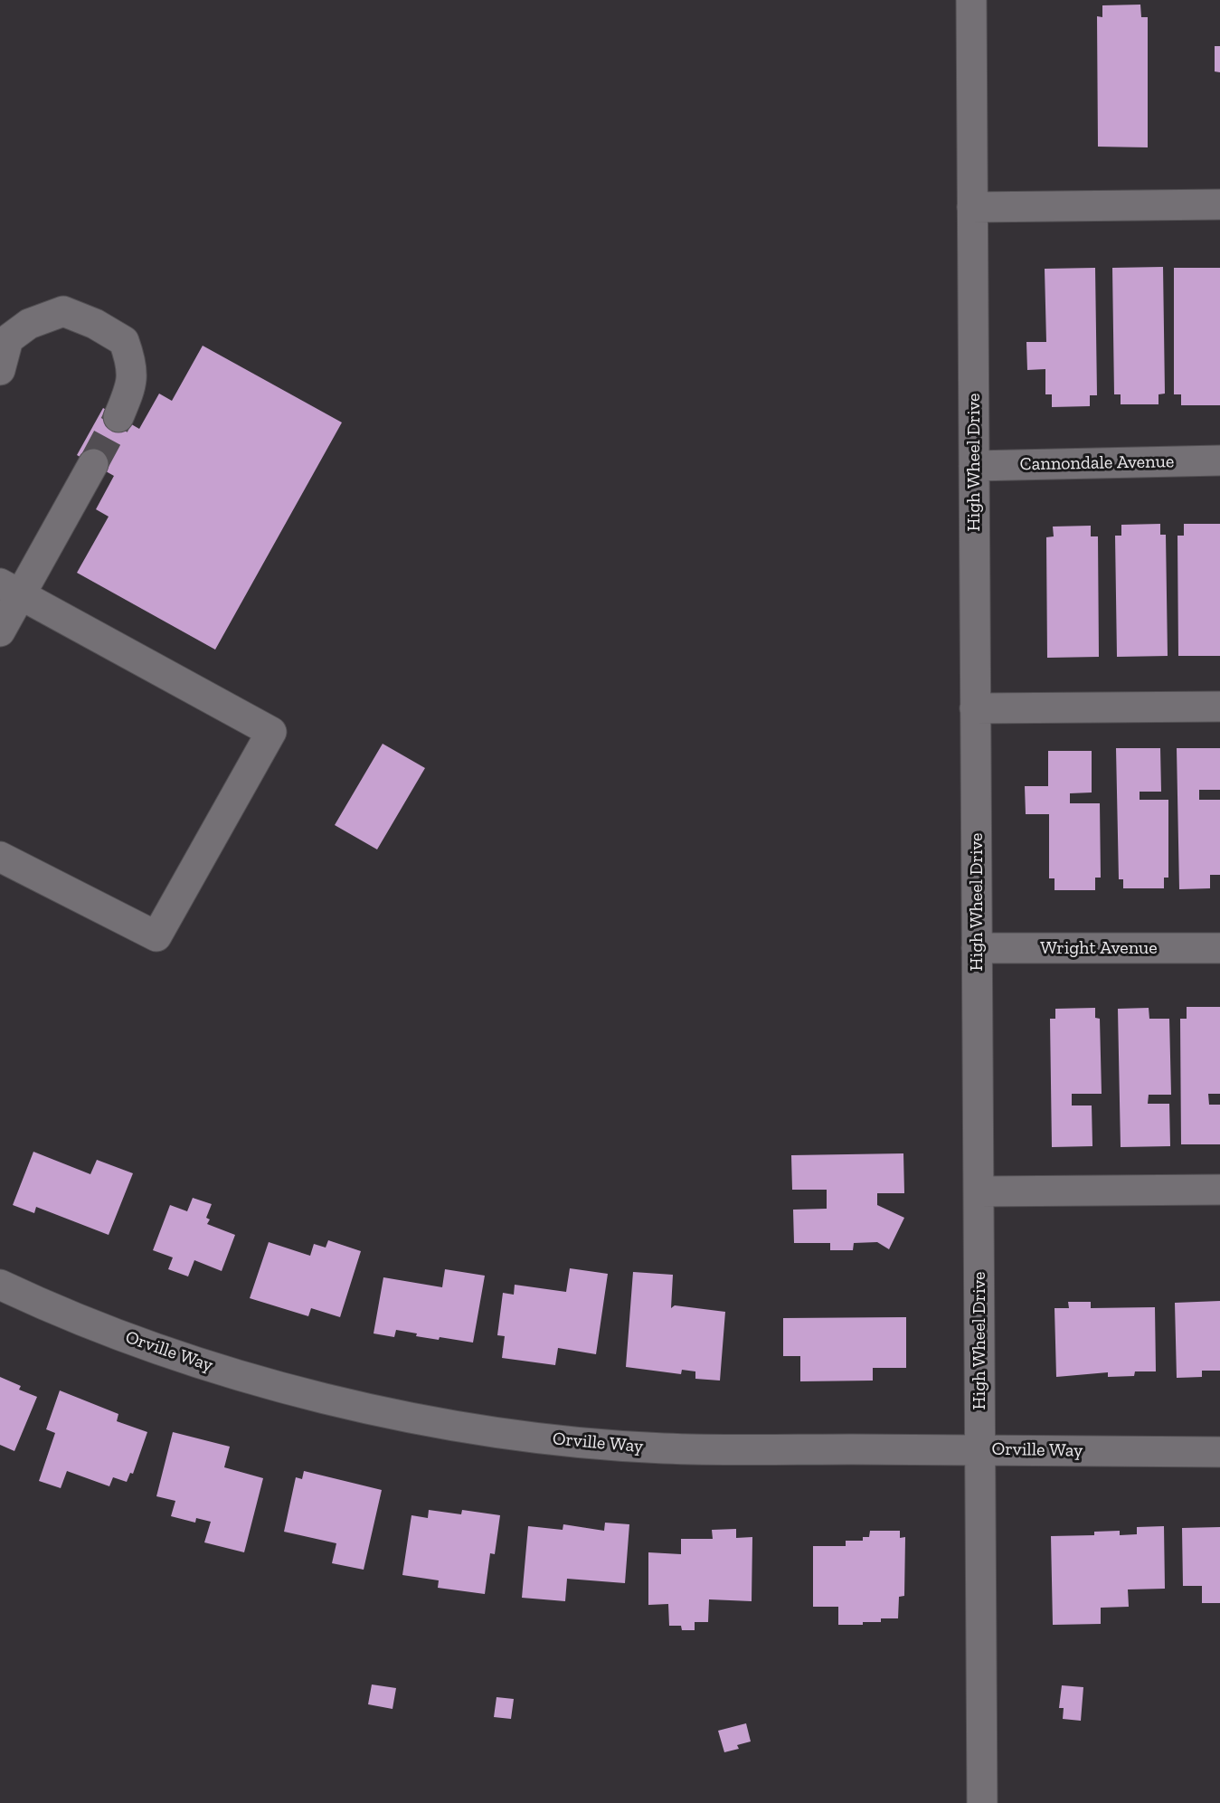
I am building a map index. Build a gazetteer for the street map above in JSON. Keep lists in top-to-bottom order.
{
  "streets": {
    "street": [
      "High Wheel Drive",
      "Cannondale Avenue",
      "Wright Avenue",
      "Orville Way"
    ]
  },
  "crossings": [
    ["High Wheel Drive", "Cannondale Avenue"],
    ["High Wheel Drive", "Wright Avenue"],
    ["High Wheel Drive", "Orville Way"]
  ]
}
